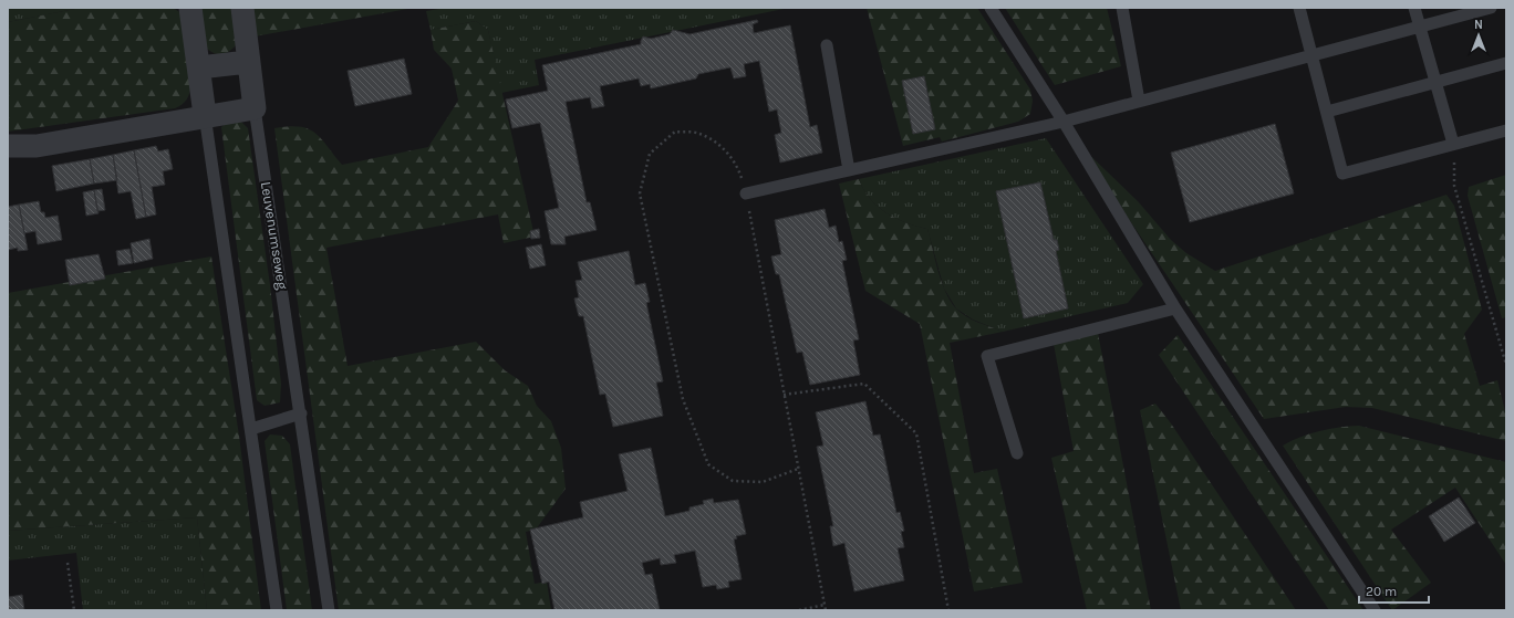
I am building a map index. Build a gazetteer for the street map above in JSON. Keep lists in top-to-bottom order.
{
  "streets": {
    "lane": ["Leuvenumseweg"]
  },
  "scale_bar": "20 m",
  "north": "top"
}
